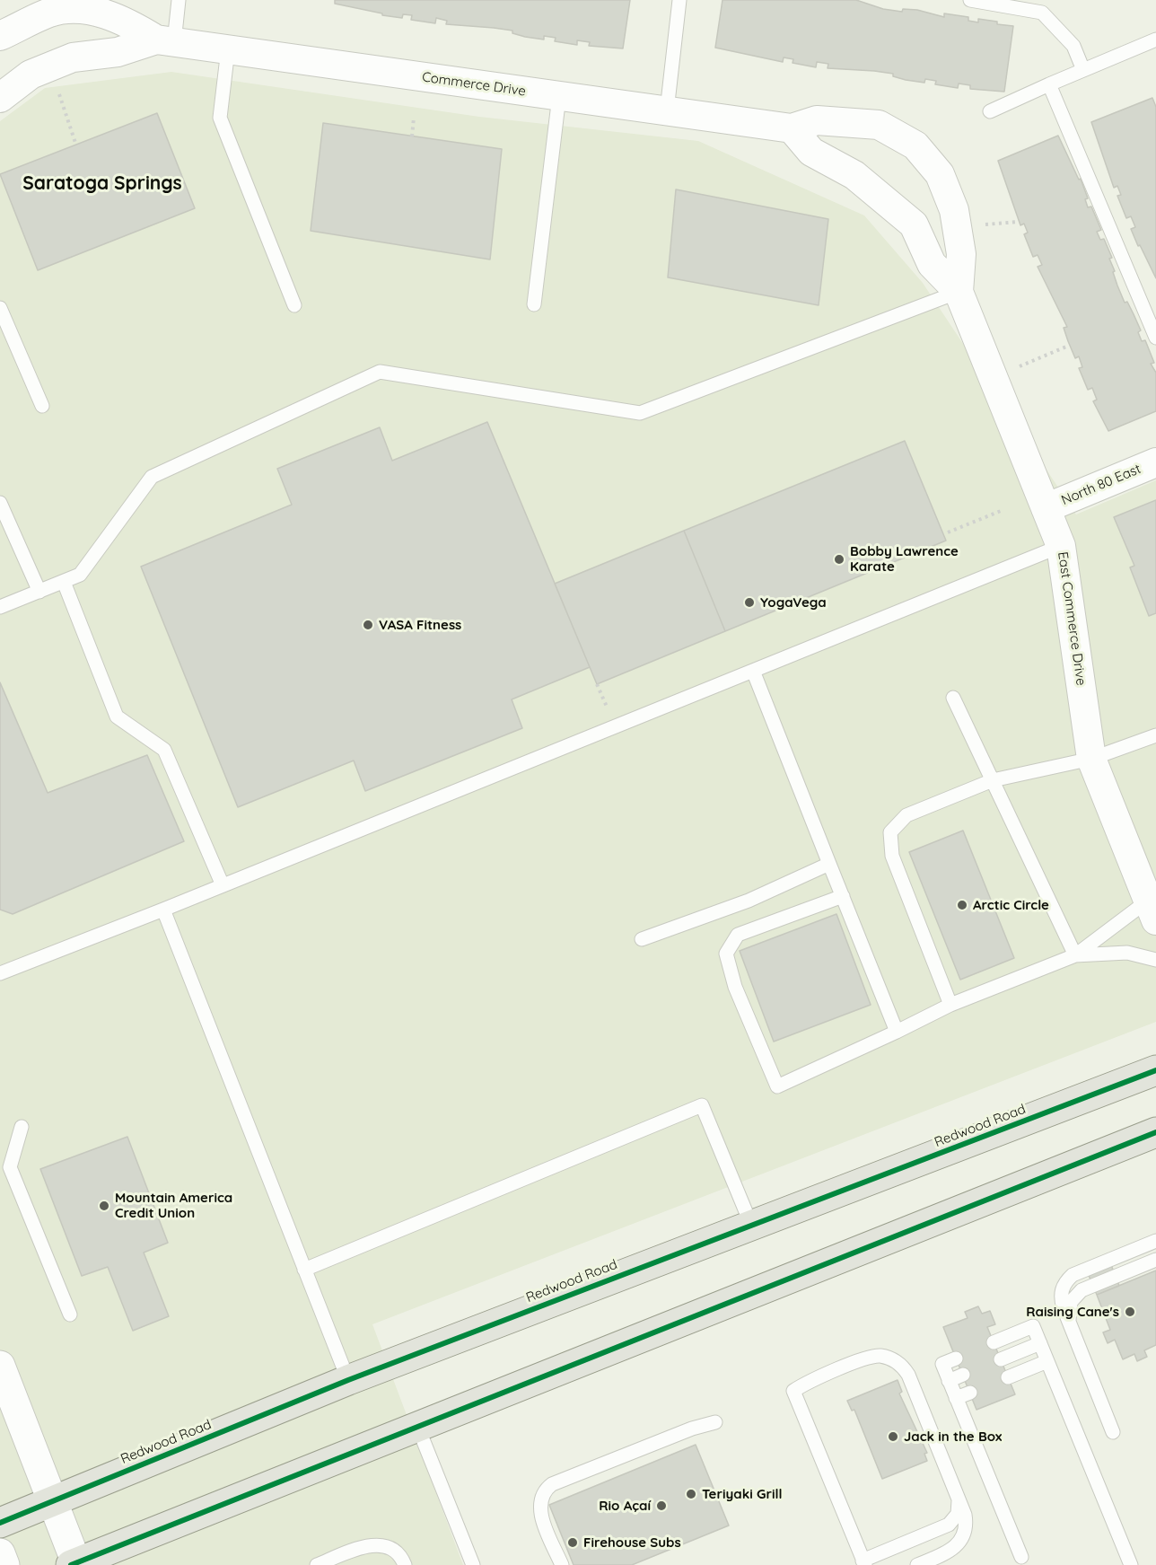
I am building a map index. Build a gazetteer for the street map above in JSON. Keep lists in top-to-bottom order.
{
  "streets": {
    "main road": ["Redwood Road"],
    "street": ["Commerce Drive", "North 80 East", "East Commerce Drive"]
  },
  "crossings": [
    ["Commerce Drive", "East Commerce Drive"],
    ["North 80 East", "East Commerce Drive"]
  ],
  "districts": ["Saratoga Springs"],
  "places": [
    "Bobby Lawrence Karate",
    "YogaVega",
    "VASA Fitness",
    "Arctic Circle",
    "Mountain America Credit Union",
    "Raising Cane's",
    "Jack in the Box",
    "Teriyaki Grill",
    "Rio Açaí",
    "Firehouse Subs"
  ]
}
